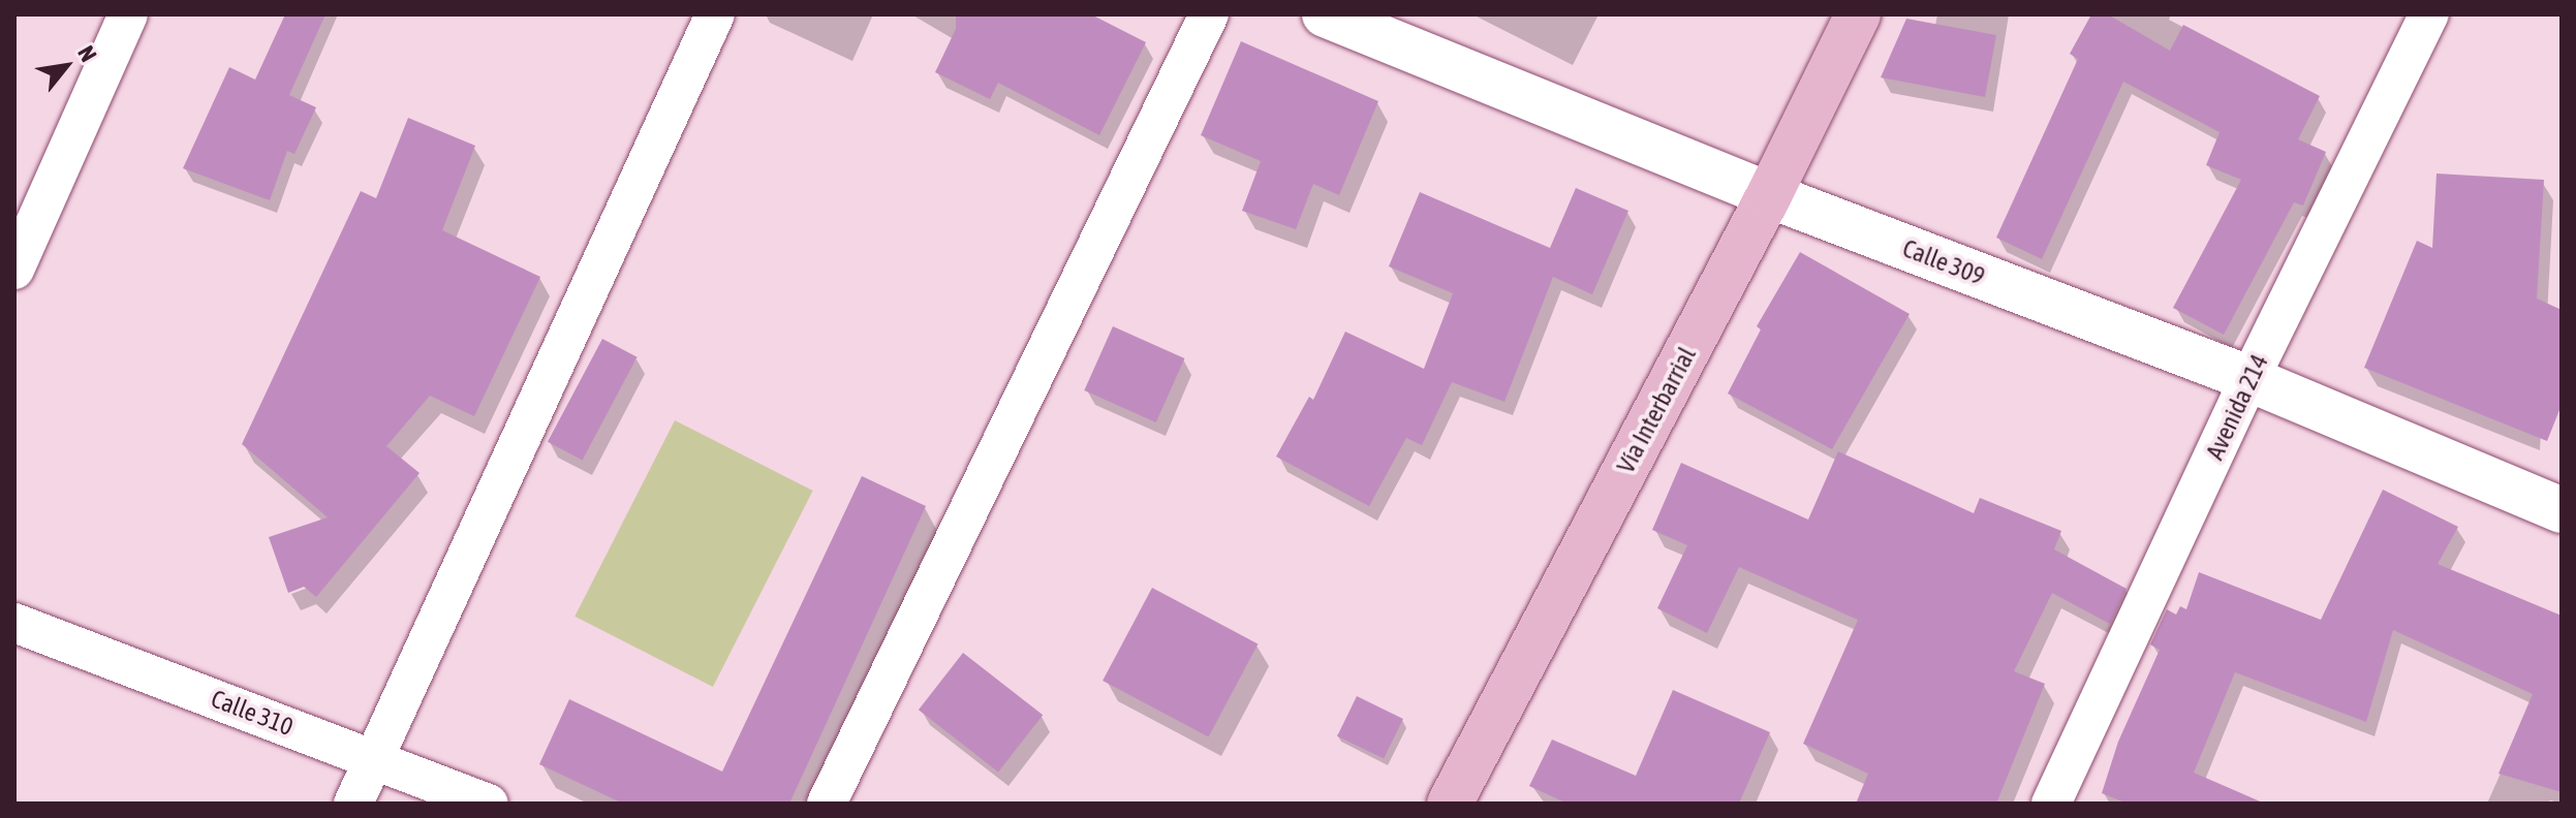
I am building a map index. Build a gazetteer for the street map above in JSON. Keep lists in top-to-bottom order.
{
  "streets": {
    "main road": ["Vía Interbarrial"],
    "street": ["Calle 309", "Avenida 214", "Calle 310"]
  },
  "crossings": [
    ["Calle 309", "Avenida 214"],
    ["Calle 309", "Vía Interbarrial"]
  ],
  "north": "top right"
}
